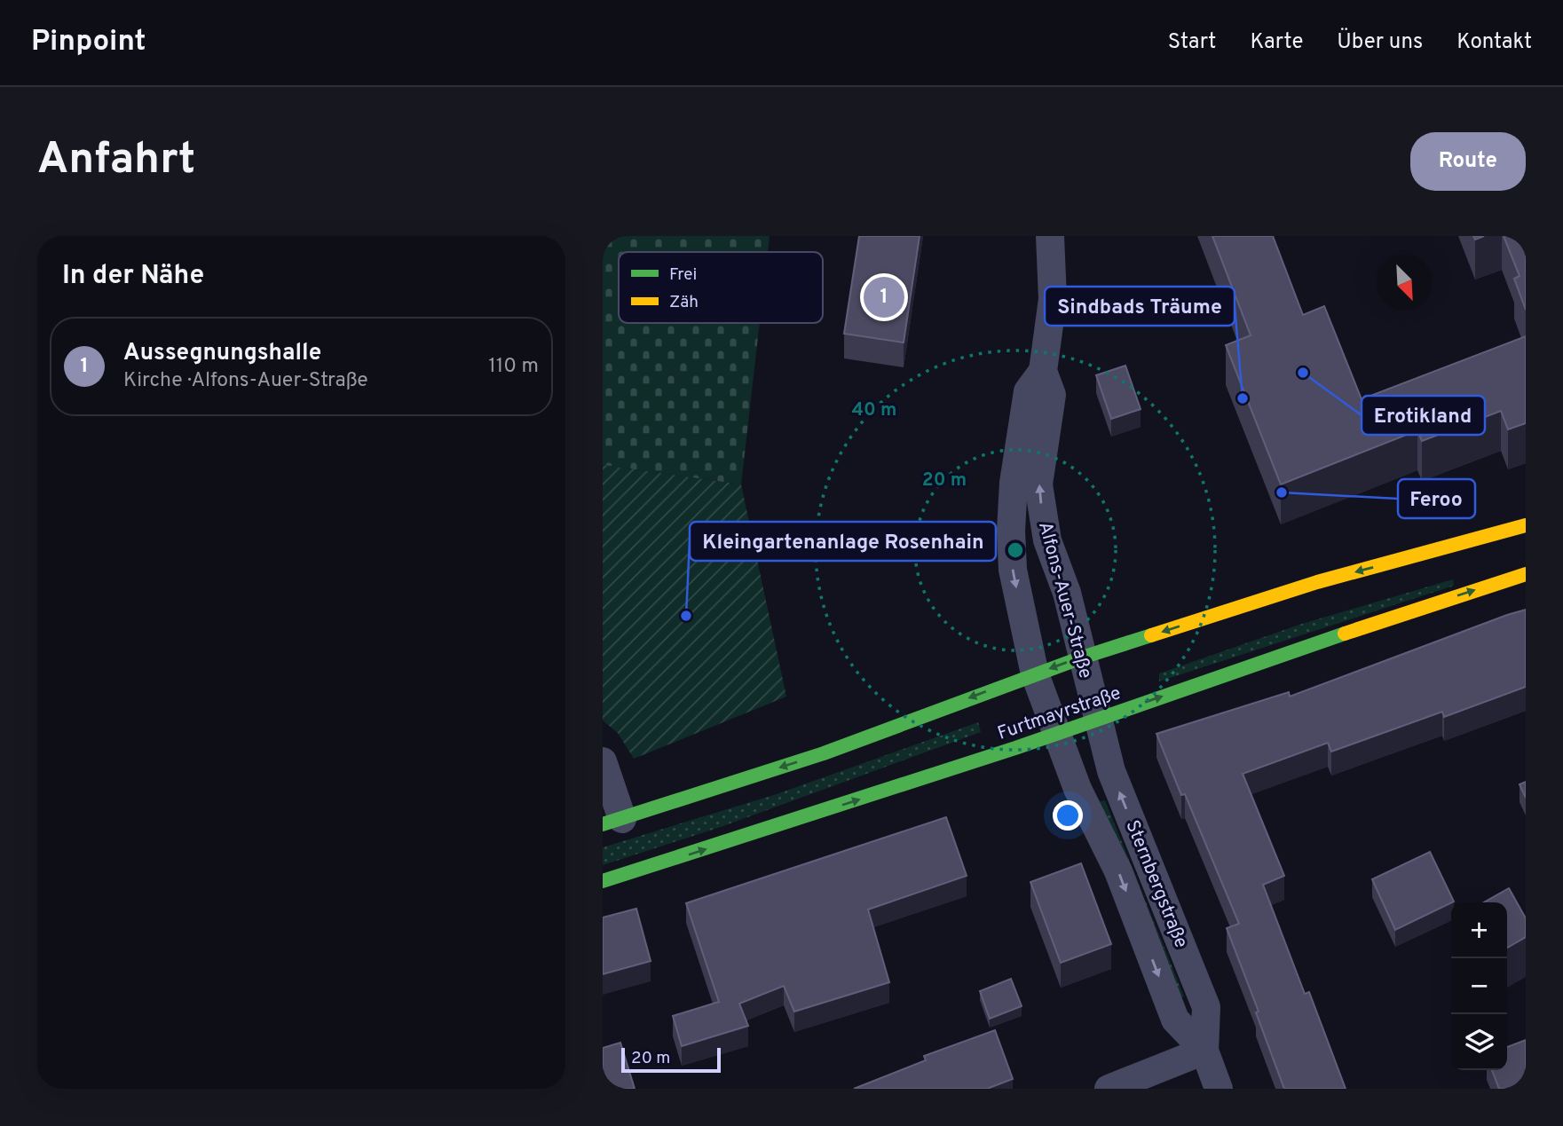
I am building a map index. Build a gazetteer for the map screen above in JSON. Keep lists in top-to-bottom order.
{
  "streets": {
    "main road": ["Furtmayrstraße"],
    "street": ["Alfons-Auer-Straße", "Sternbergstraße"]
  },
  "crossings": [
    ["Alfons-Auer-Straße", "Furtmayrstraße"],
    ["Alfons-Auer-Straße", "Sternbergstraße"],
    ["Furtmayrstraße", "Sternbergstraße"]
  ],
  "places": [
    "Erotikland",
    "Sindbads Träume",
    "Feroo",
    "Kleingartenanlage Rosenhain"
  ],
  "legend": ["Frei", "Zäh"],
  "scale_bar": "20 m",
  "north": "bottom right",
  "page": {
    "header": "Pinpoint",
    "nav": [
      "Start",
      "Karte",
      "Über uns",
      "Kontakt"
    ],
    "buttons": "Route",
    "title": "Anfahrt",
    "heading": "In der Nähe",
    "pins": "1",
    "list": [
      {
        "mark": "1",
        "name": "Aussegnungshalle",
        "note": "Kirche · Alfons-Auer-Straße",
        "value": "110 m"
      }
    ],
    "map_buttons": ["+", "−"],
    "scale": "20 m"
  },
  "rings": ["40 m", "20 m"]
}
